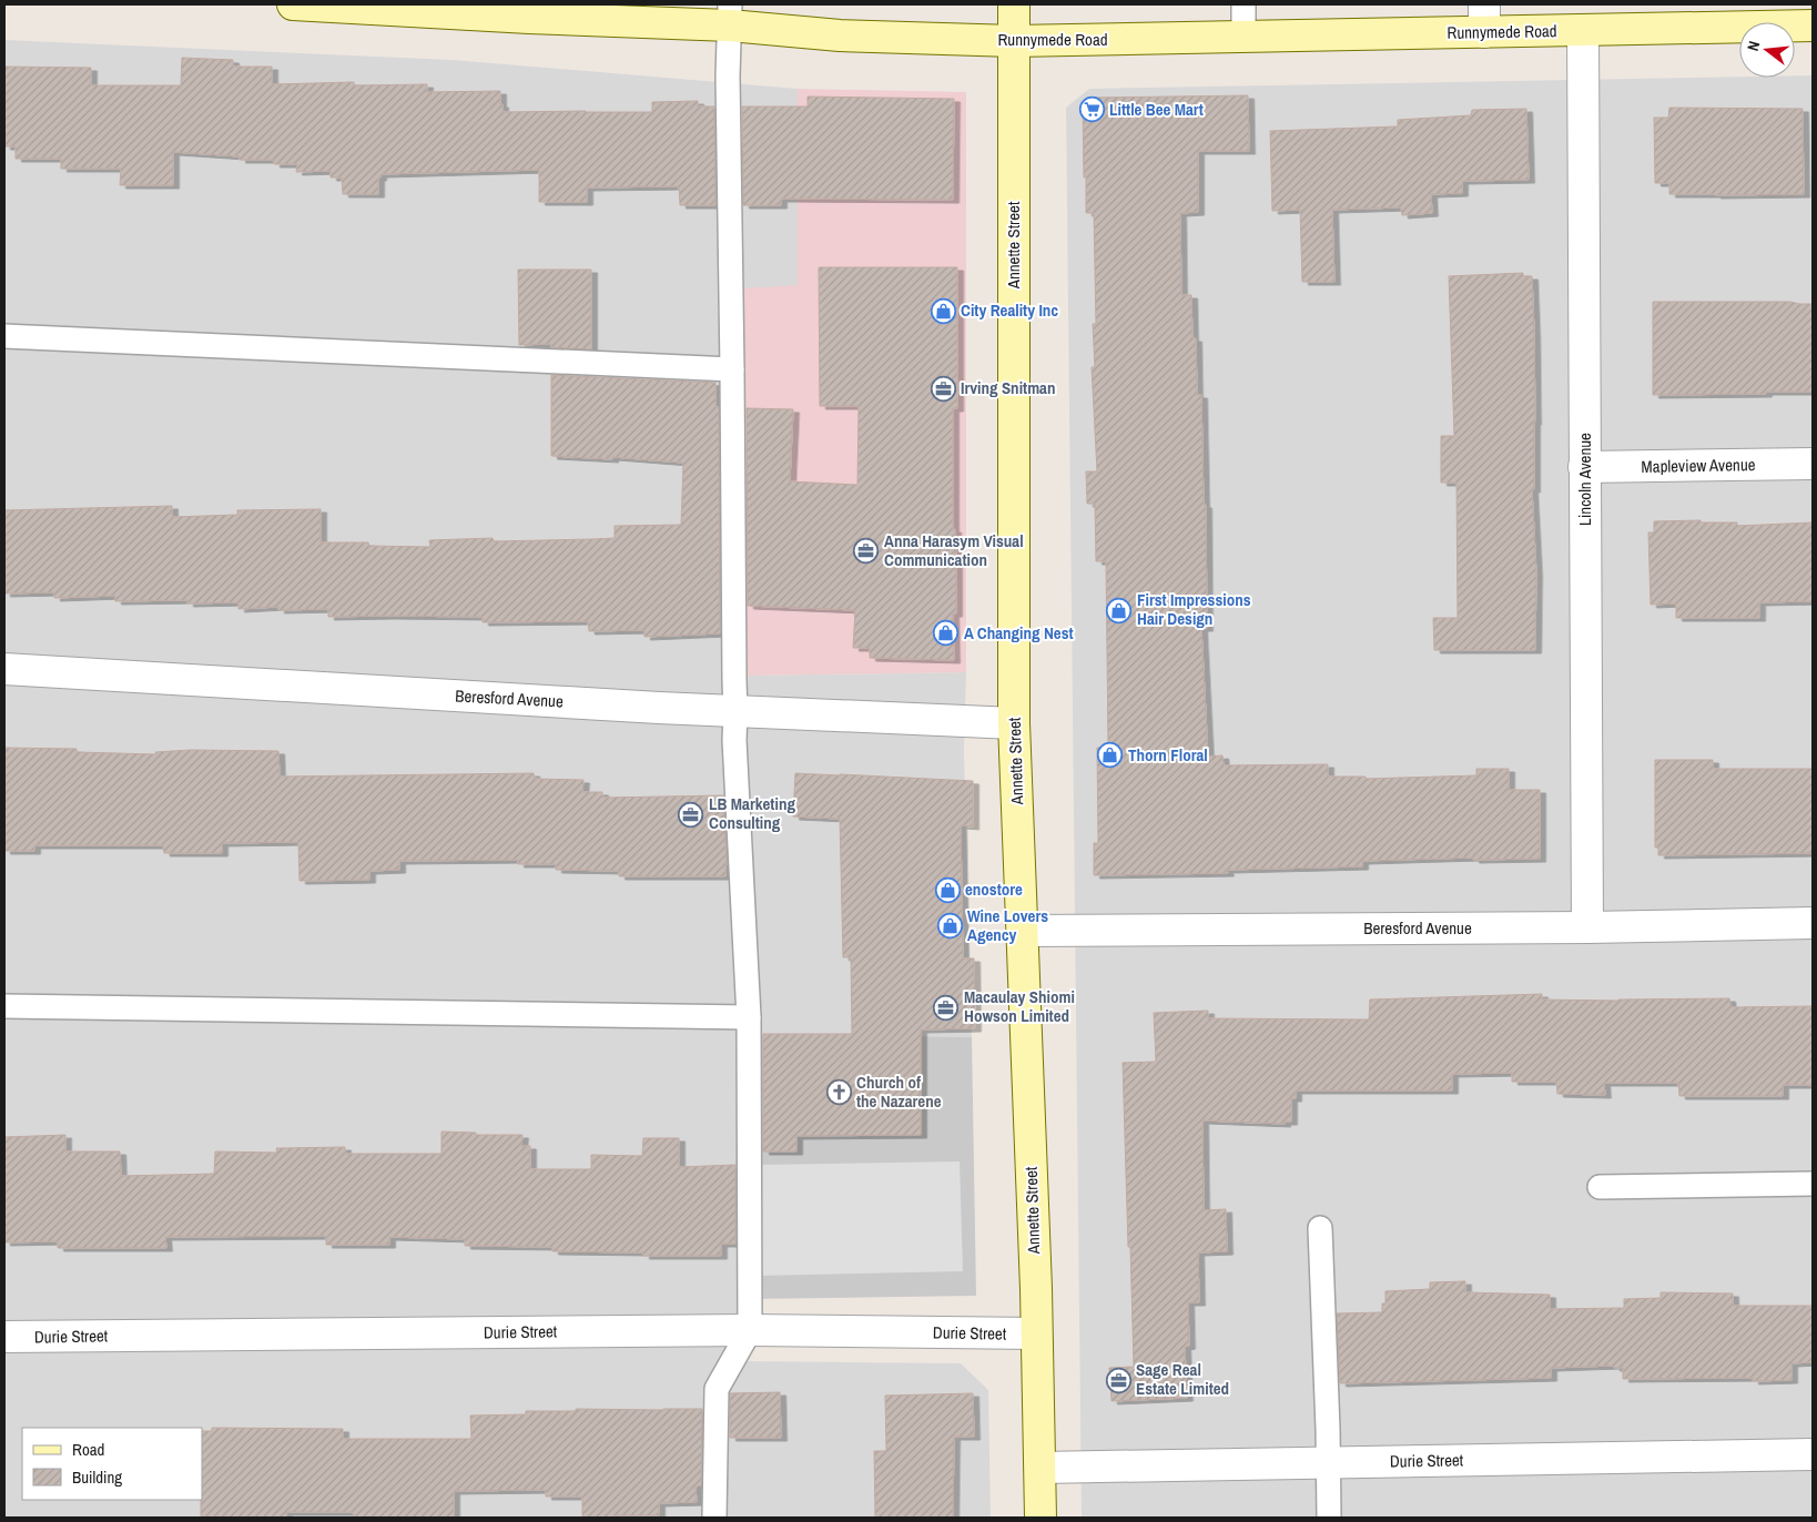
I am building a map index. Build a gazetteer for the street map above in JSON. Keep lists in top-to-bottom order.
{
  "streets": {
    "street": [
      "Runnymede Road",
      "Annette Street",
      "Mapleview Avenue",
      "Lincoln Avenue",
      "Beresford Avenue",
      "Durie Street"
    ]
  },
  "crossings": [
    ["Runnymede Road", "Annette Street"],
    ["Runnymede Road", "Lincoln Avenue"],
    ["Annette Street", "Beresford Avenue"],
    ["Annette Street", "Durie Street"],
    ["Mapleview Avenue", "Lincoln Avenue"],
    ["Lincoln Avenue", "Beresford Avenue"]
  ],
  "places": {
    "supermarket": ["Little Bee Mart"],
    "shop": [
      "City Reality Inc",
      "First Impressions Hair Design",
      "A Changing Nest",
      "Thorn Floral",
      "enostore",
      "Wine Lovers Agency"
    ],
    "office": [
      "Irving Snitman",
      "Anna Harasym Visual Communication",
      "LB Marketing Consulting",
      "Macaulay Shiomi Howson Limited",
      "Sage Real Estate Limited"
    ],
    "church": ["Church of the Nazarene"]
  },
  "legend": ["Road", "Building"],
  "north": "left"
}
